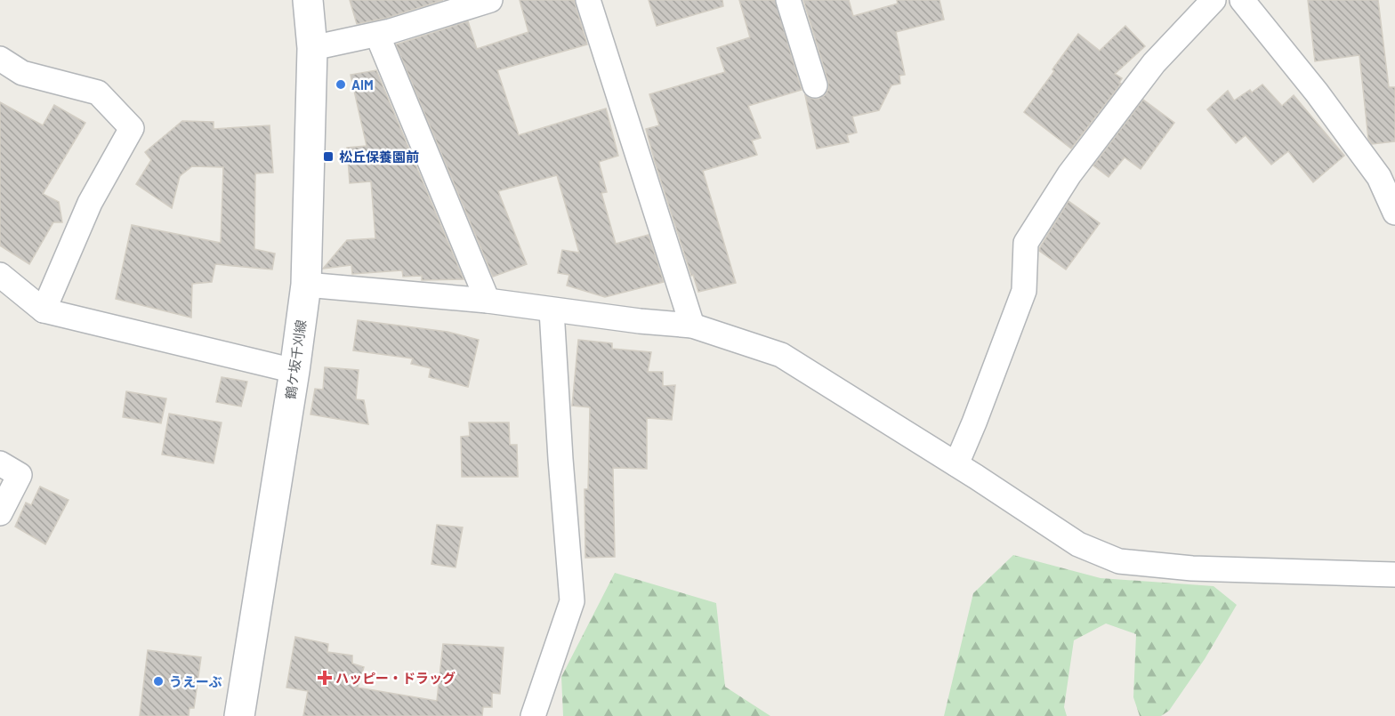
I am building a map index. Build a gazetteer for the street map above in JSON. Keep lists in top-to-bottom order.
{
  "streets": {
    "main road": ["鶴ケ坂千刈線"]
  },
  "places": {
    "other": ["AIM", "うえーぶ"],
    "transit": ["松丘保養園前"],
    "health": ["ハッピー・ドラッグ"]
  }
}
